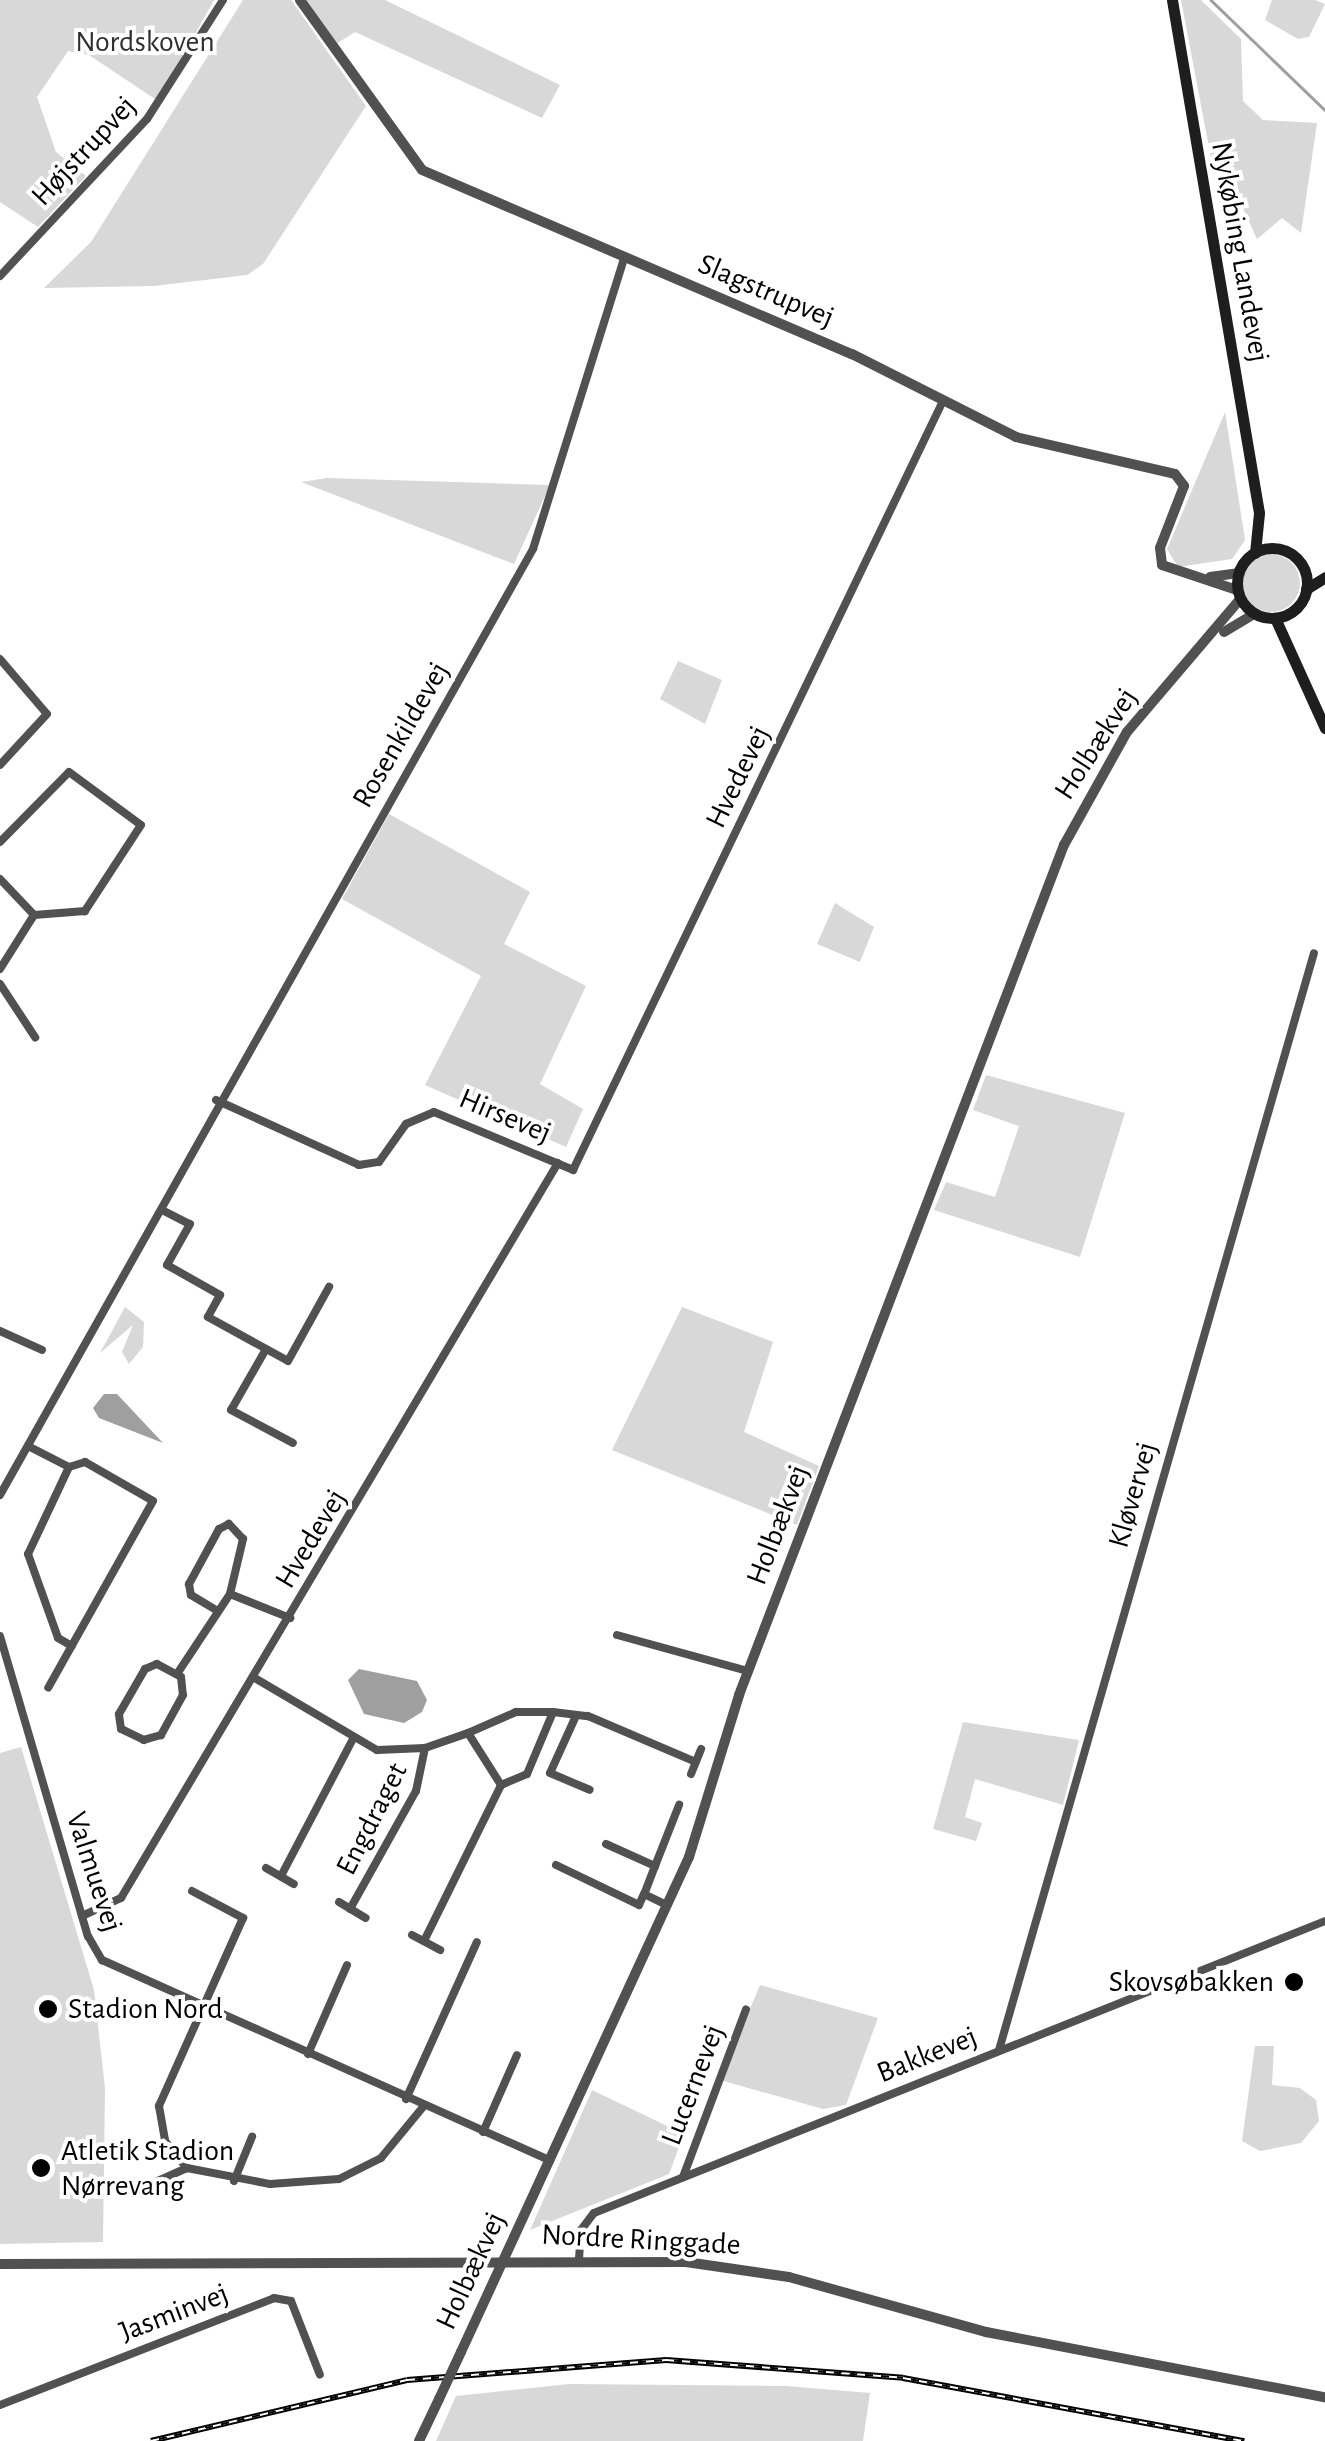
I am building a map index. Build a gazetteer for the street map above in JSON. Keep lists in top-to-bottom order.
{
  "streets": {
    "main road": ["Nykøbing Landevej"],
    "street": [
      "Højstrupvej",
      "Slagstrupvej",
      "Rosenkildevej",
      "Holbækvej",
      "Hvedevej",
      "Hirsevej",
      "Kløvervej",
      "Engdraget",
      "Valmuevej",
      "Bakkevej",
      "Lucernevej",
      "Nordre Ringgade",
      "Jasminvej"
    ]
  },
  "crossings": [
    ["Nykøbing Landevej", "Holbækvej"],
    ["Slagstrupvej", "Rosenkildevej"],
    ["Slagstrupvej", "Hvedevej"],
    ["Rosenkildevej", "Hirsevej"],
    ["Holbækvej", "Valmuevej"],
    ["Holbækvej", "Nordre Ringgade"],
    ["Hvedevej", "Hirsevej"],
    ["Hvedevej", "Engdraget"],
    ["Hvedevej", "Valmuevej"],
    ["Kløvervej", "Bakkevej"],
    ["Bakkevej", "Lucernevej"],
    ["Bakkevej", "Nordre Ringgade"]
  ],
  "parks": ["Nordskoven"],
  "places": ["Skovsøbakken", "Stadion Nord", "Atletik Stadion Nørrevang"]
}
